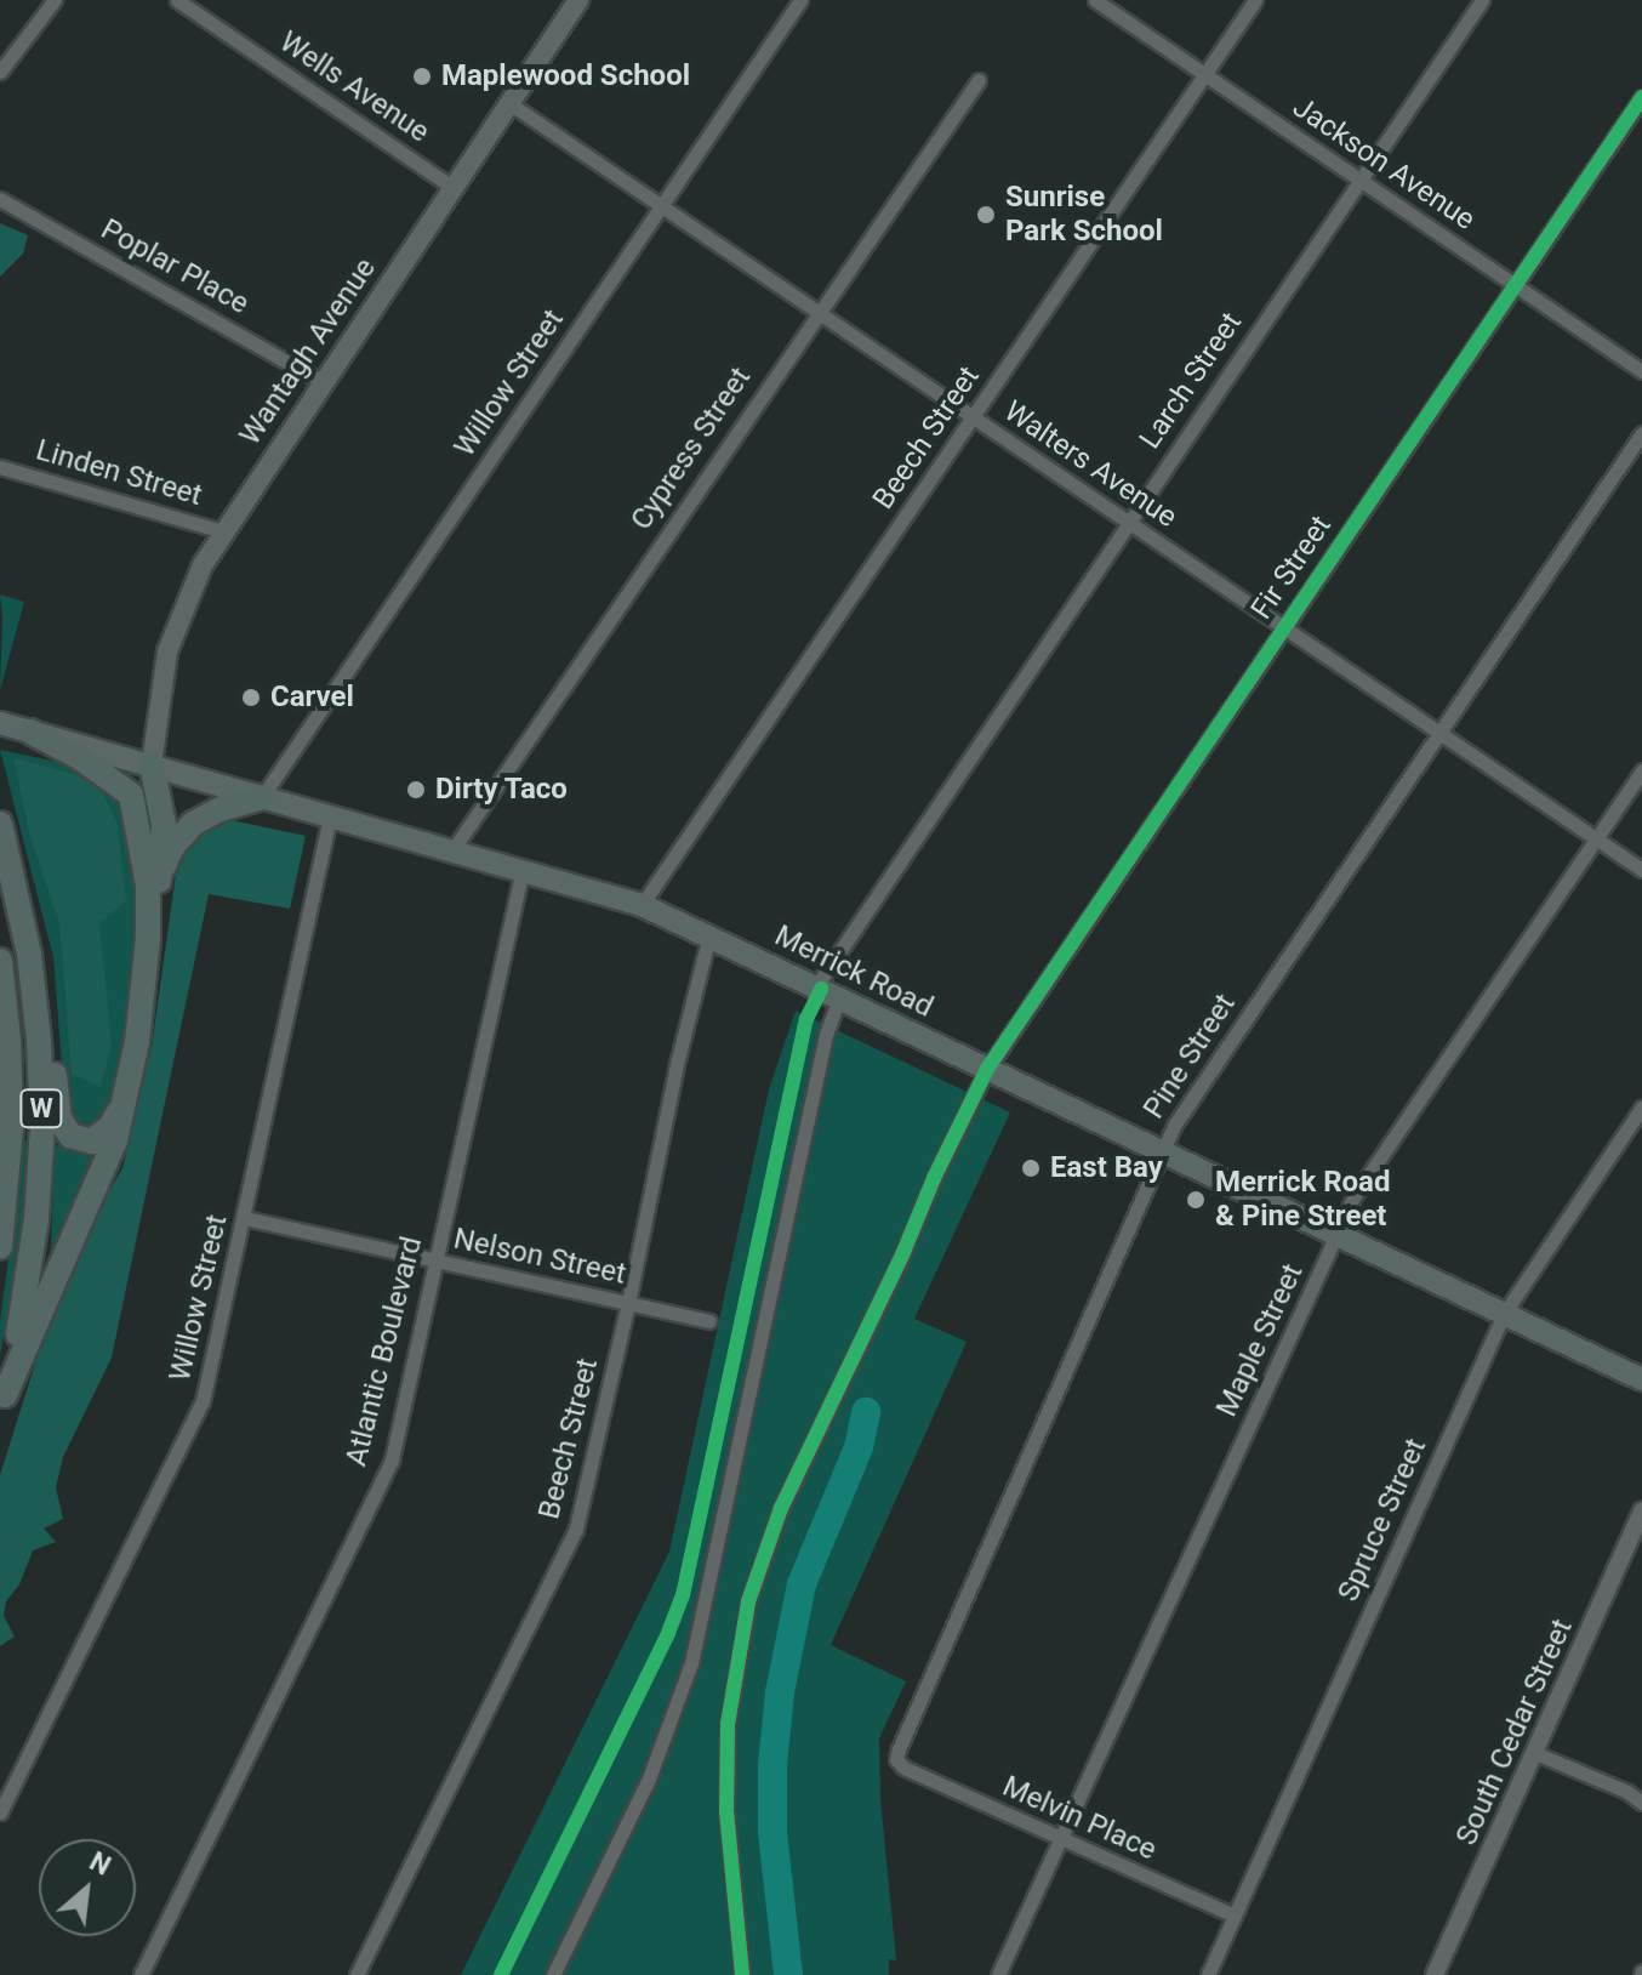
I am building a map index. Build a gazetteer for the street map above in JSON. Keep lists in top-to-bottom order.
{
  "streets": {
    "highway": ["W"],
    "main road": ["Wantagh Avenue", "Merrick Road"],
    "street": [
      "Wells Avenue",
      "Jackson Avenue",
      "Poplar Place",
      "Larch Street",
      "Willow Street",
      "Beech Street",
      "Cypress Street",
      "Walters Avenue",
      "Linden Street",
      "Fir Street",
      "Pine Street",
      "Nelson Street",
      "Maple Street",
      "Atlantic Boulevard",
      "Spruce Street",
      "South Cedar Street",
      "Melvin Place"
    ]
  },
  "crossings": [
    ["Wells Avenue", "Wantagh Avenue"],
    ["Jackson Avenue", "Larch Street"],
    ["Jackson Avenue", "Beech Street"],
    ["Jackson Avenue", "Fir Street"],
    ["Poplar Place", "Wantagh Avenue"],
    ["Wantagh Avenue", "Walters Avenue"],
    ["Wantagh Avenue", "Linden Street"],
    ["Wantagh Avenue", "Merrick Road"],
    ["Larch Street", "Walters Avenue"],
    ["Larch Street", "Merrick Road"],
    ["Willow Street", "Walters Avenue"],
    ["Willow Street", "Merrick Road"],
    ["Willow Street", "Nelson Street"],
    ["Beech Street", "Walters Avenue"],
    ["Beech Street", "Merrick Road"],
    ["Beech Street", "Nelson Street"],
    ["Cypress Street", "Walters Avenue"],
    ["Cypress Street", "Merrick Road"],
    ["Walters Avenue", "Fir Street"],
    ["Walters Avenue", "Pine Street"],
    ["Walters Avenue", "Maple Street"],
    ["Fir Street", "Merrick Road"],
    ["Merrick Road", "Pine Street"],
    ["Merrick Road", "Maple Street"],
    ["Merrick Road", "Atlantic Boulevard"],
    ["Merrick Road", "Spruce Street"],
    ["Pine Street", "Melvin Place"],
    ["Nelson Street", "Atlantic Boulevard"],
    ["Maple Street", "Melvin Place"],
    ["Spruce Street", "Melvin Place"]
  ],
  "places": [
    "Maplewood School",
    "Sunrise Park School",
    "Carvel",
    "Dirty Taco",
    "East Bay",
    "Merrick Road & Pine Street"
  ],
  "north": "top right"
}
